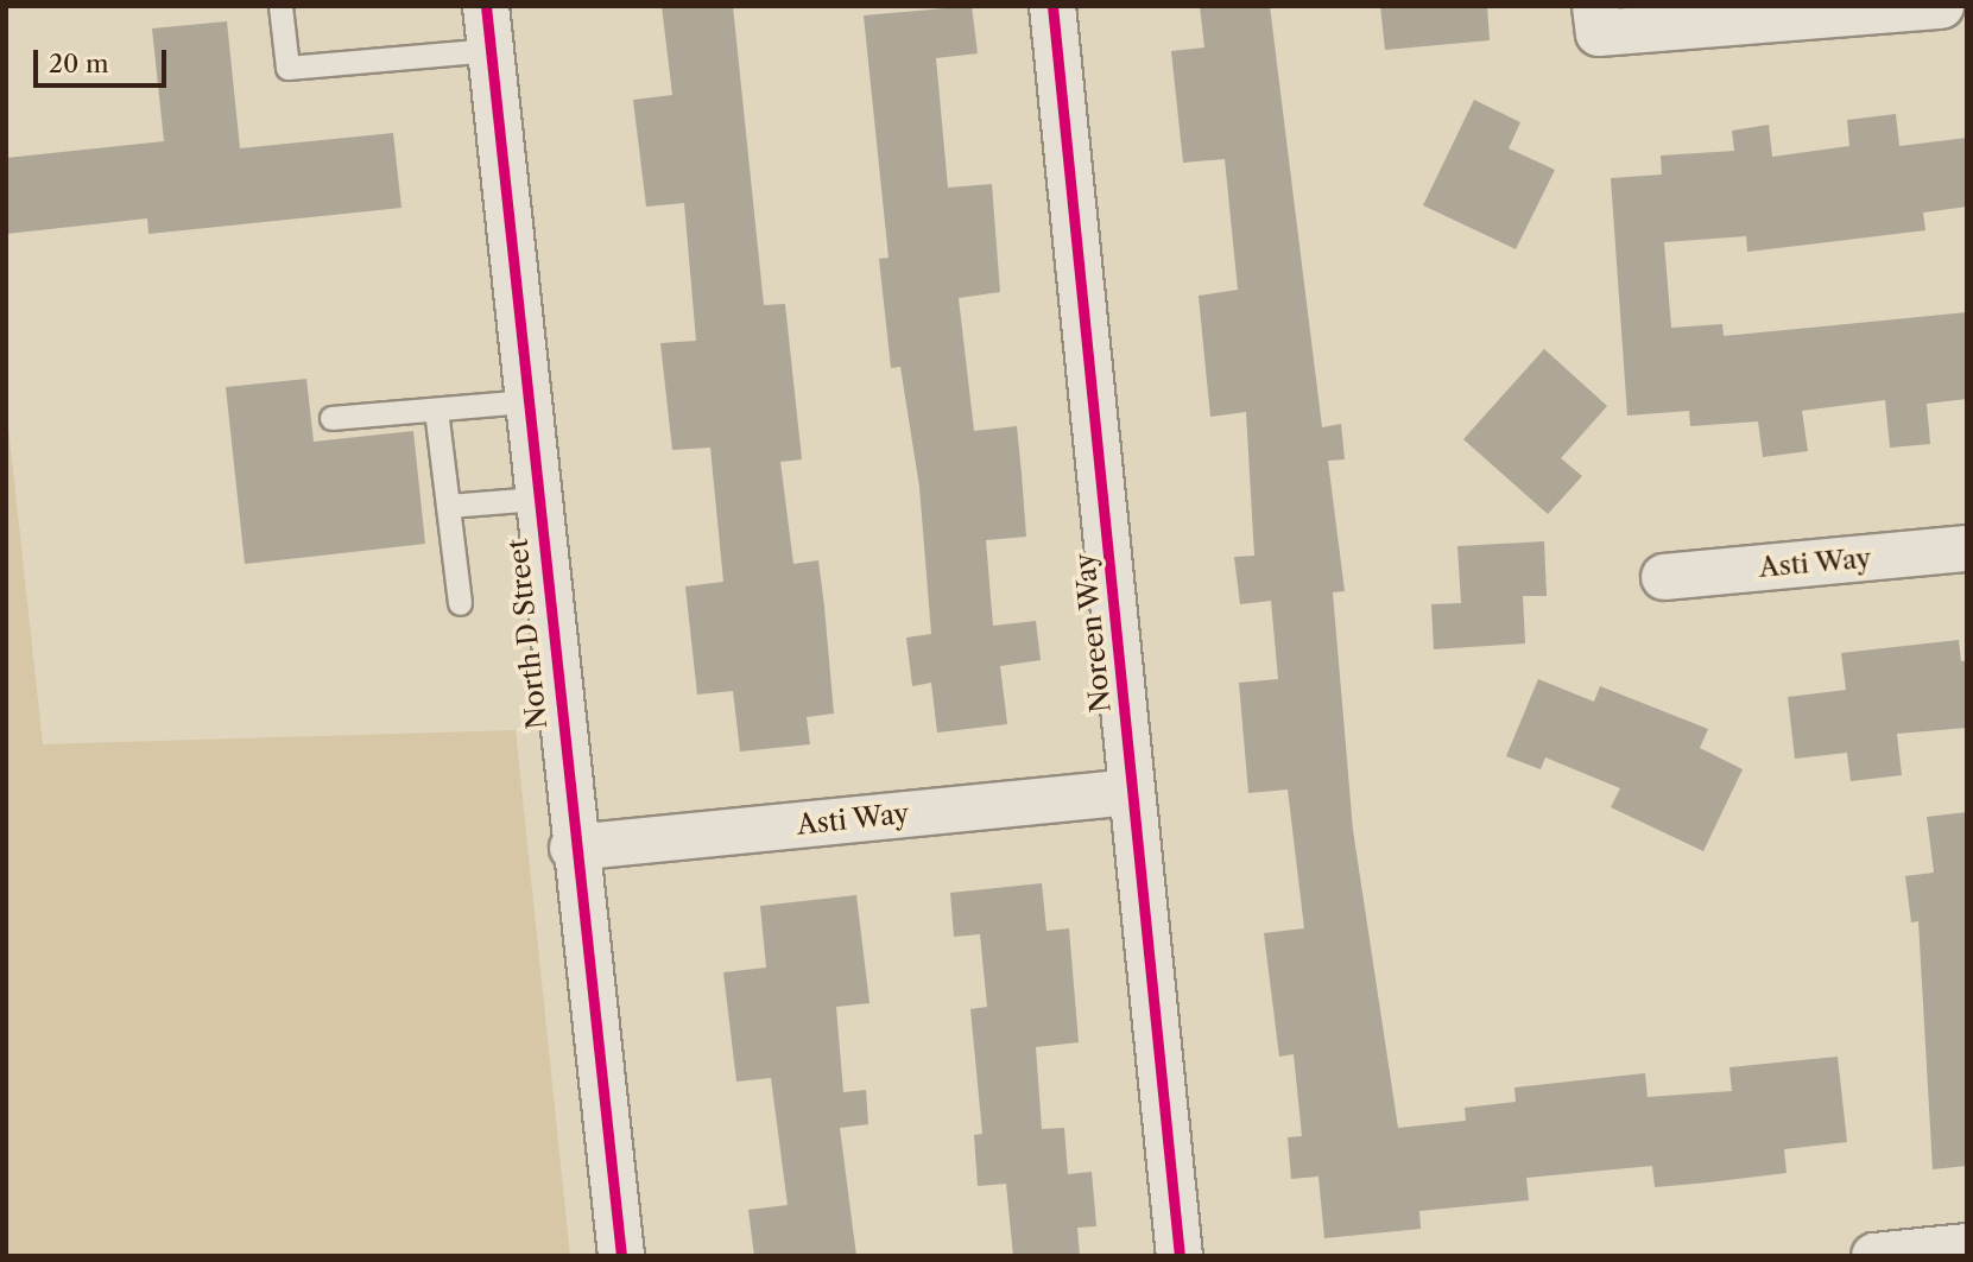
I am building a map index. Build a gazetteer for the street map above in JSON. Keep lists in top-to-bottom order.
{
  "streets": {
    "street": ["Asti Way", "Noreen Way", "North D Street"]
  },
  "crossings": [
    ["Asti Way", "Noreen Way"],
    ["Asti Way", "North D Street"]
  ],
  "scale_bar": "20 m"
}
